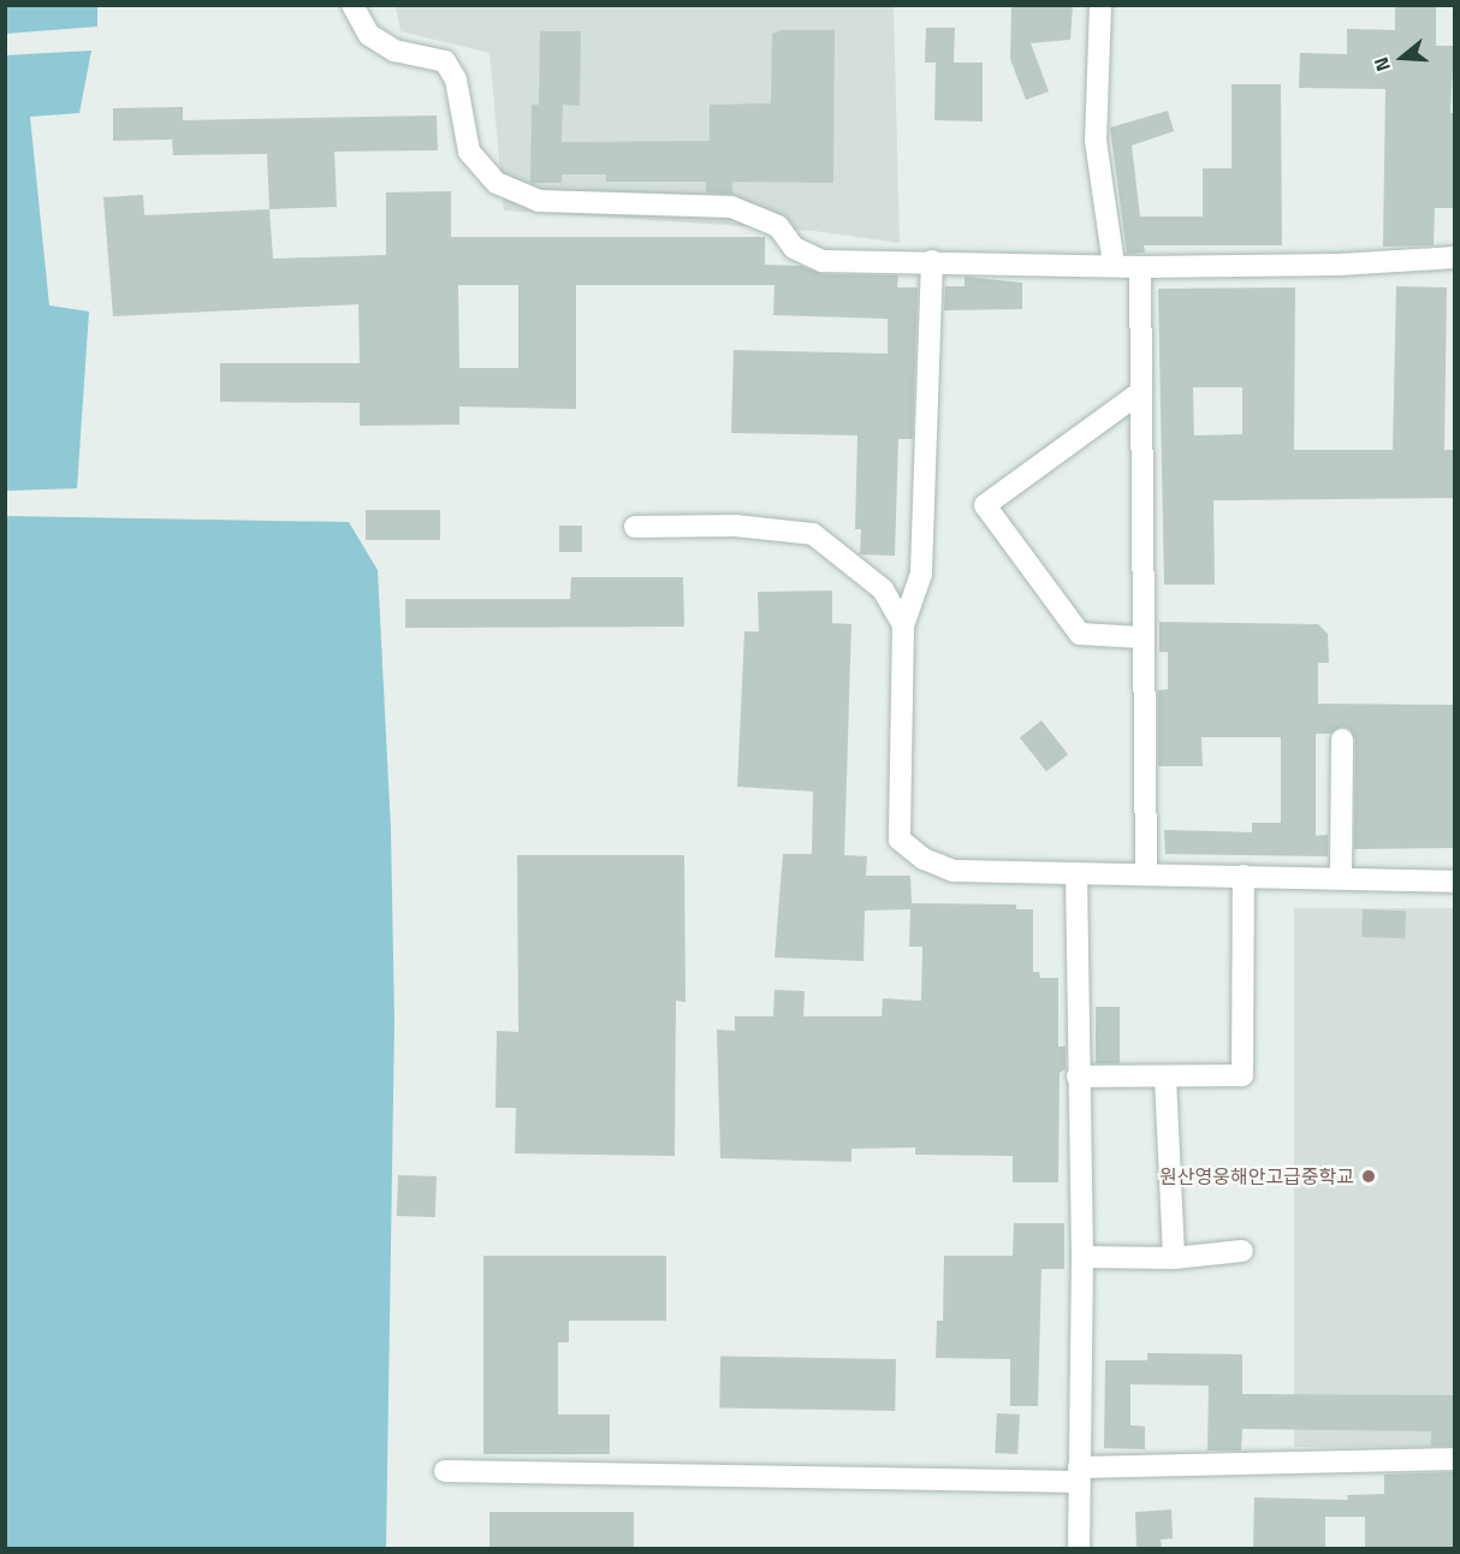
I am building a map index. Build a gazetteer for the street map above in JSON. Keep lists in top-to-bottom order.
{
  "places": ["원산영웅해안고급중학교"],
  "north": "left"
}
